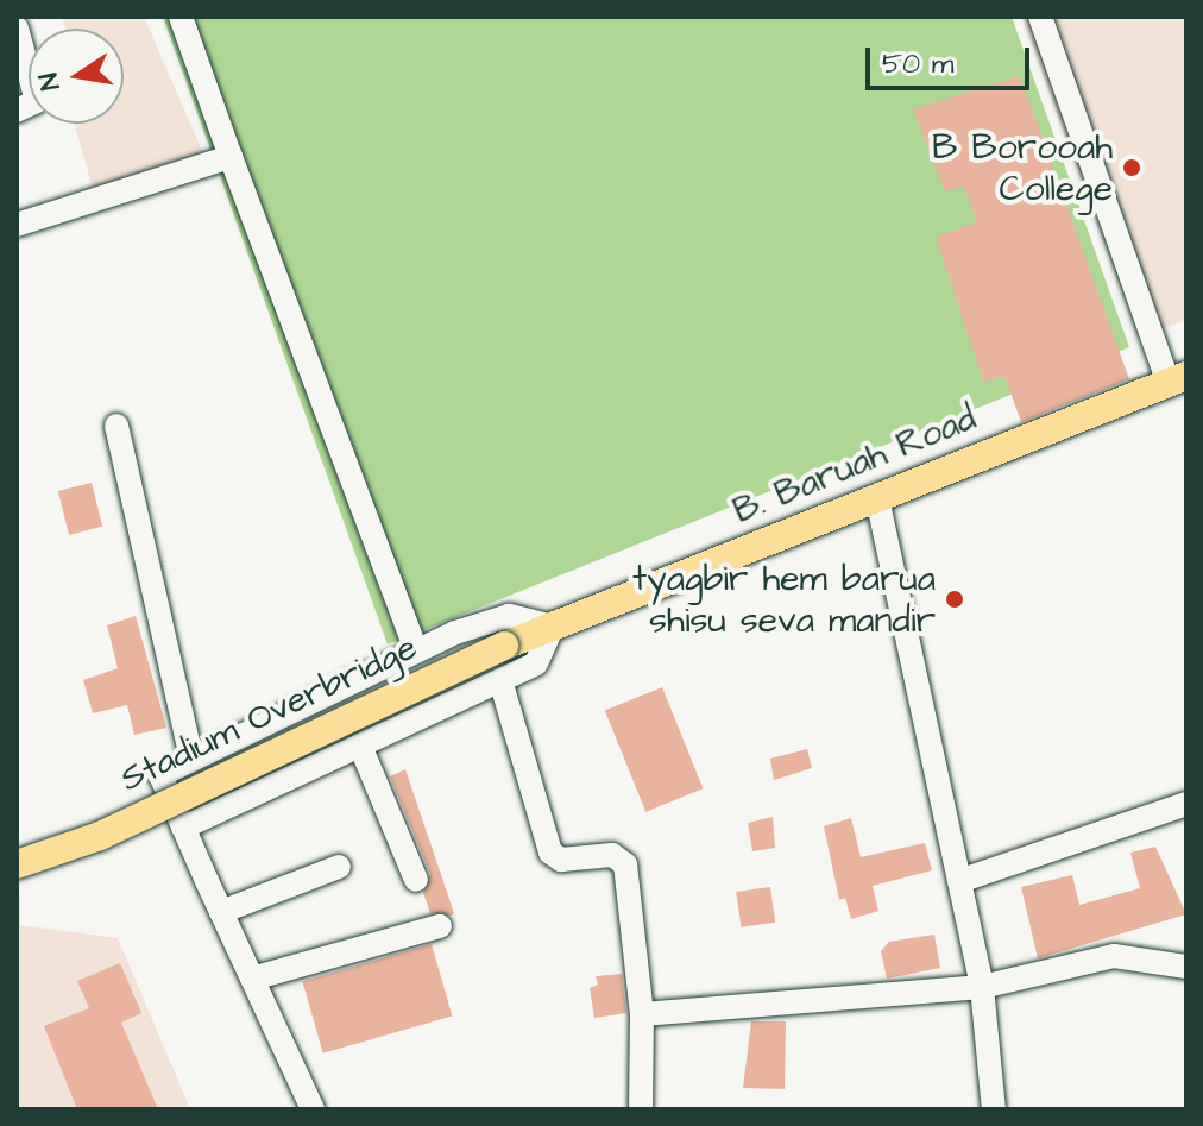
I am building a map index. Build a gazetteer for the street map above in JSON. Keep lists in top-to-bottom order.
{
  "streets": {
    "main road": ["B. Baruah Road", "Stadium Overbridge"]
  },
  "crossings": [
    ["B. Baruah Road", "Stadium Overbridge"]
  ],
  "places": ["B Borooah College", "tyagbir hem barua shisu seva mandir"],
  "scale_bar": "50 m",
  "north": "left"
}
